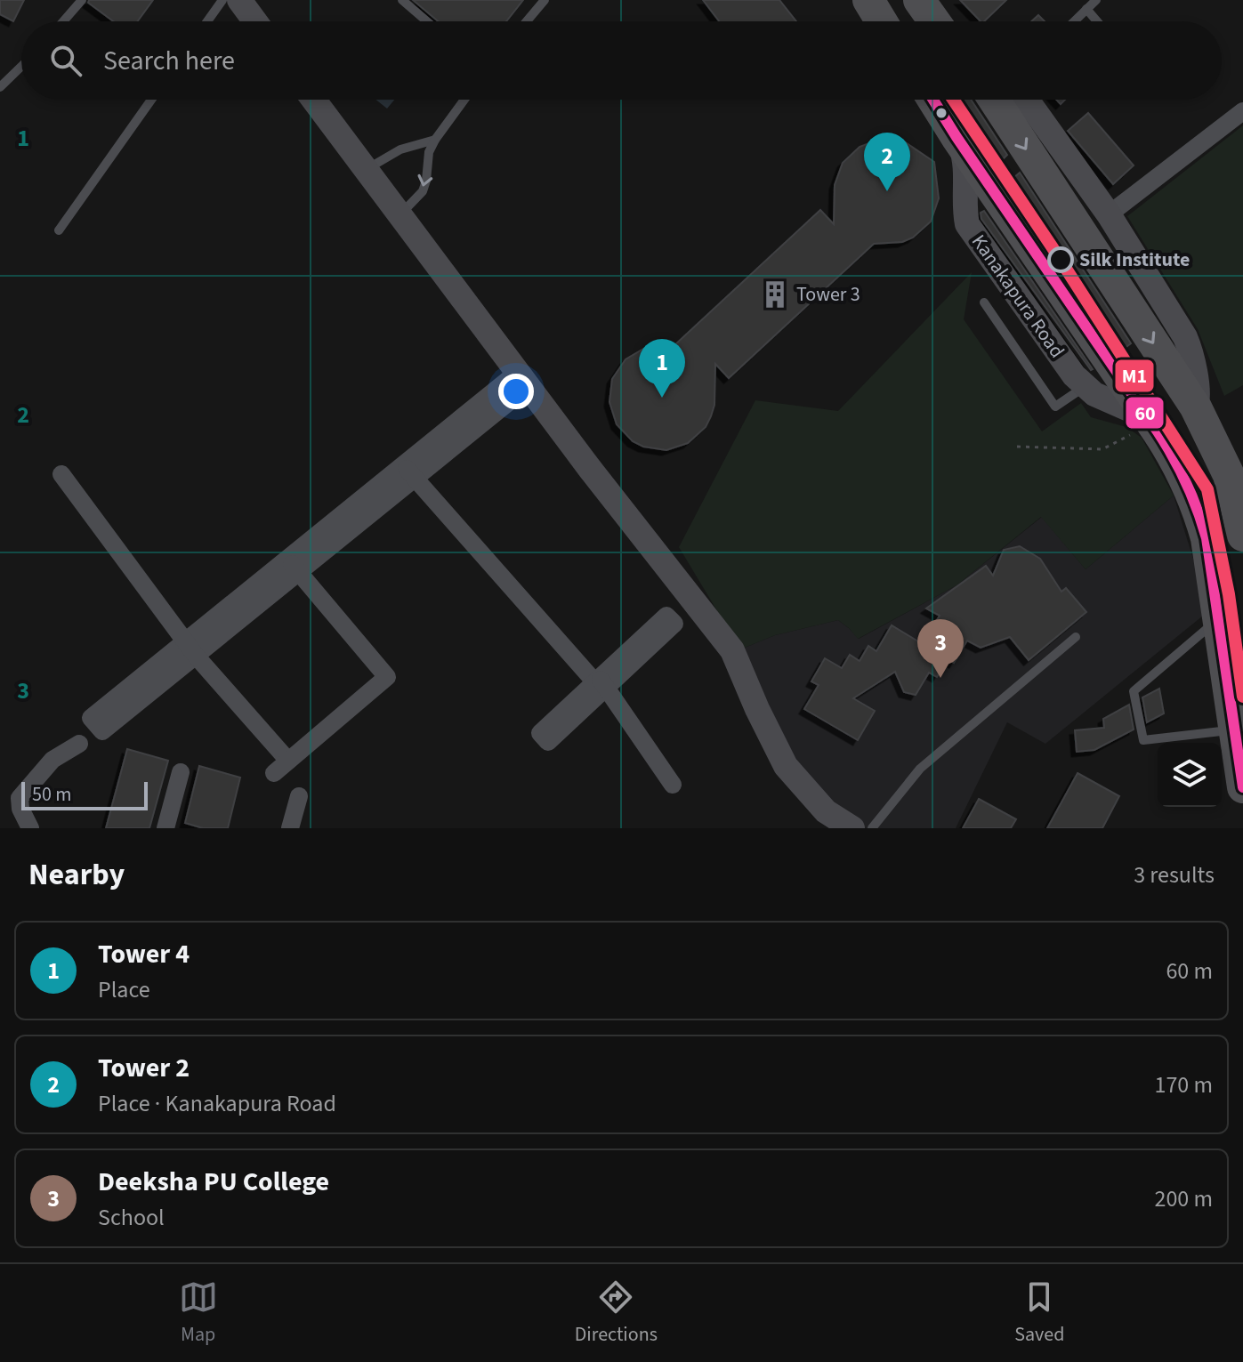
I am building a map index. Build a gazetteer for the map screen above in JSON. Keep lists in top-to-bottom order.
{
  "streets": {
    "highway": ["Kanakapura Road"]
  },
  "places": {
    "other": ["Silk Institute"],
    "building": ["Tower 3"]
  },
  "lines": ["transit line M1", "transit line 60"],
  "scale_bar": "50 m",
  "page": {
    "search": "Search here",
    "pins": ["2", "1", "3"],
    "scale": "50 m",
    "heading": ["Nearby", "3 results"],
    "list": [
      {
        "mark": "1",
        "name": "Tower 4",
        "note": "Place",
        "value": "60 m"
      },
      {
        "mark": "2",
        "name": "Tower 2",
        "note": "Place · Kanakapura Road",
        "value": "170 m"
      },
      {
        "mark": "3",
        "name": "Deeksha PU College",
        "note": "School",
        "value": "200 m"
      }
    ],
    "nav": ["Map", "Directions", "Saved"]
  },
  "grid": {
    "rows": ["1", "2", "3"]
  }
}
